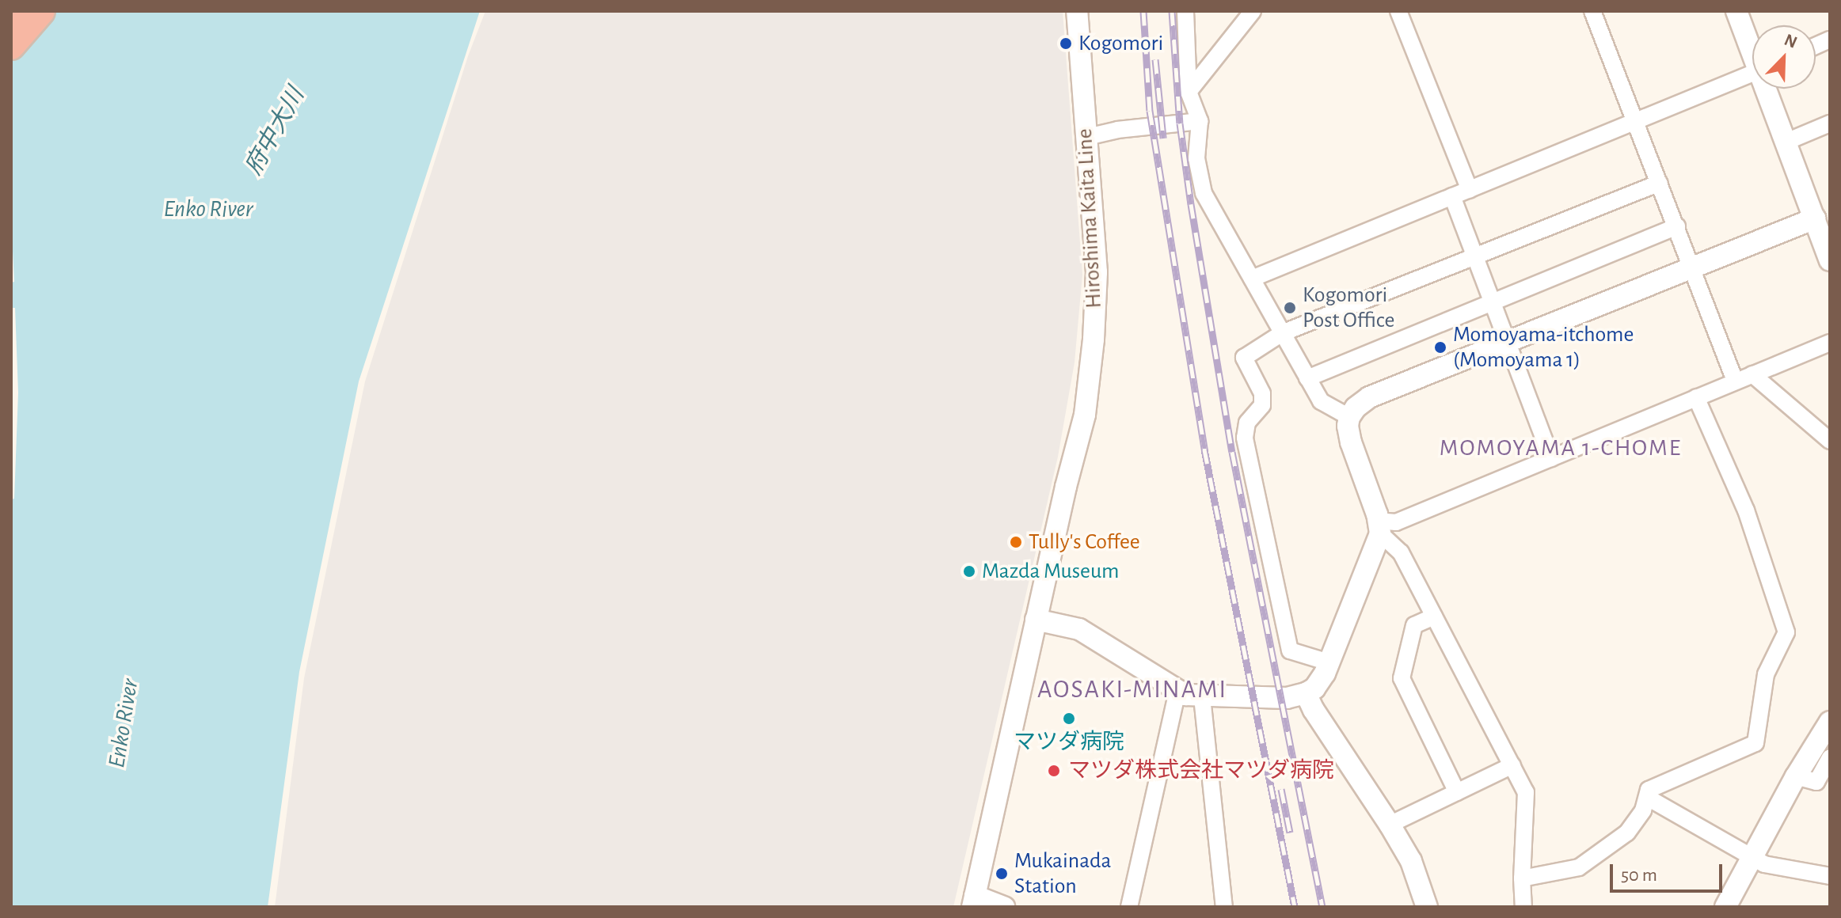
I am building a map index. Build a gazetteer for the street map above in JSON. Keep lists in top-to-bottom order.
{
  "streets": {
    "street": ["Hiroshima Kaita Line"]
  },
  "districts": ["MOMOYAMA 1-CHOME", "AOSAKI-MINAMI"],
  "water": ["府中大川", "Enko River"],
  "places": [
    "Kogomori",
    "Kogomori Post Office",
    "Momoyama-itchome (Momoyama 1)",
    "Tully's Coffee",
    "Mazda Museum",
    "マツダ病院",
    "マツダ株式会社マツダ病院",
    "Mukainada Station"
  ],
  "scale_bar": "50 m",
  "north": "top right"
}
